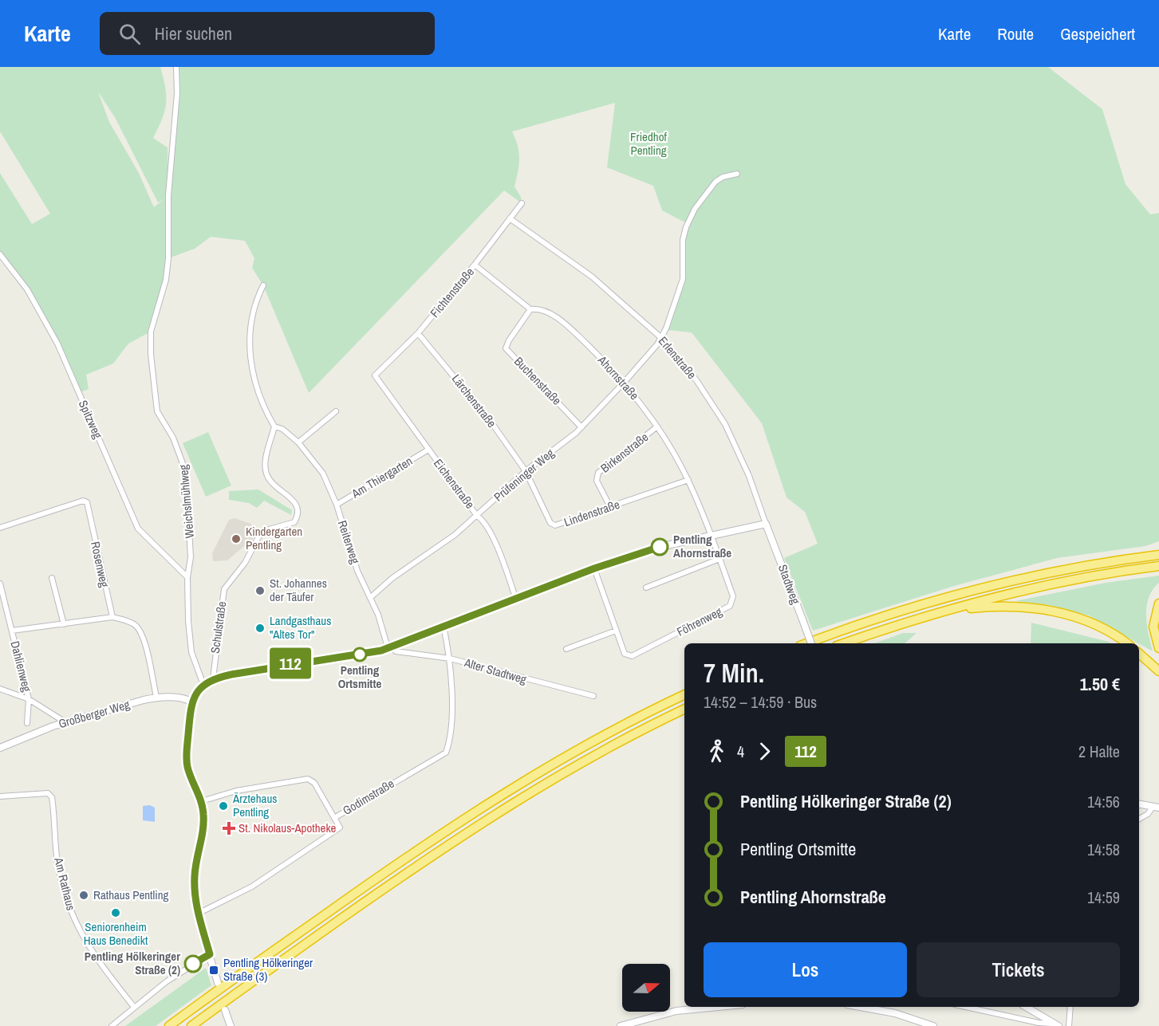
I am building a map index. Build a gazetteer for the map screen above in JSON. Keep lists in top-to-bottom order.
{
  "streets": {
    "street": [
      "Fichtenstraße",
      "Erlenstraße",
      "Ahornstraße",
      "Buchenstraße",
      "Lärchenstraße",
      "Spitzweg",
      "Birkenstraße",
      "Prüfeninger Weg",
      "Am Thiergarten",
      "Eichenstraße",
      "Weichslmühlweg",
      "Lindenstraße",
      "Reiterweg",
      "Rosenweg",
      "Stadtweg",
      "Föhrenweg",
      "Schulstraße",
      "Dahlienweg",
      "Alter Stadtweg",
      "Großberger Weg",
      "Godimstraße",
      "Am Rathaus"
    ]
  },
  "crossings": [
    ["Fichtenstraße", "Erlenstraße"],
    ["Fichtenstraße", "Ahornstraße"],
    ["Fichtenstraße", "Lärchenstraße"],
    ["Fichtenstraße", "Eichenstraße"],
    ["Erlenstraße", "Prüfeninger Weg"],
    ["Erlenstraße", "Stadtweg"],
    ["Ahornstraße", "Buchenstraße"],
    ["Ahornstraße", "Birkenstraße"],
    ["Ahornstraße", "Prüfeninger Weg"],
    ["Ahornstraße", "Lindenstraße"],
    ["Ahornstraße", "Föhrenweg"],
    ["Buchenstraße", "Prüfeninger Weg"],
    ["Lärchenstraße", "Prüfeninger Weg"],
    ["Lärchenstraße", "Lindenstraße"],
    ["Spitzweg", "Weichslmühlweg"],
    ["Birkenstraße", "Lindenstraße"],
    ["Prüfeninger Weg", "Eichenstraße"],
    ["Prüfeninger Weg", "Lindenstraße"],
    ["Prüfeninger Weg", "Reiterweg"],
    ["Am Thiergarten", "Eichenstraße"],
    ["Am Thiergarten", "Reiterweg"],
    ["Reiterweg", "Schulstraße"],
    ["Alter Stadtweg", "Godimstraße"]
  ],
  "parks": ["Friedhof Pentling"],
  "places": {
    "other": [
      "Kindergarten Pentling",
      "Pentling Ahornstraße",
      "St. Johannes der Täufer",
      "Landgasthaus \"Altes Tor\"",
      "Pentling Ortsmitte",
      "Ärztehaus Pentling",
      "Rathaus Pentling",
      "Seniorenheim Haus Benedikt",
      "Pentling Hölkeringer Straße (2)"
    ],
    "health": ["St. Nikolaus-Apotheke"],
    "transit": ["Pentling Hölkeringer Straße (3)"]
  },
  "lines": ["bus line 112"],
  "north": "right",
  "page": {
    "header": "Karte",
    "search": "Hier suchen",
    "nav": ["Karte", "Route", "Gespeichert"],
    "on_map": "112",
    "heading": ["7 Min.", "14:52 – 14:59 · Bus", "1.50 €"],
    "legs": ["4", "112", "2 Halte"],
    "list": [
      {
        "name": "Pentling Hölkeringer Straße (2)",
        "value": "14:56"
      },
      {
        "name": "Pentling Ortsmitte",
        "value": "14:58"
      },
      {
        "name": "Pentling Ahornstraße",
        "value": "14:59"
      }
    ],
    "buttons": ["Los", "Tickets"]
  }
}
